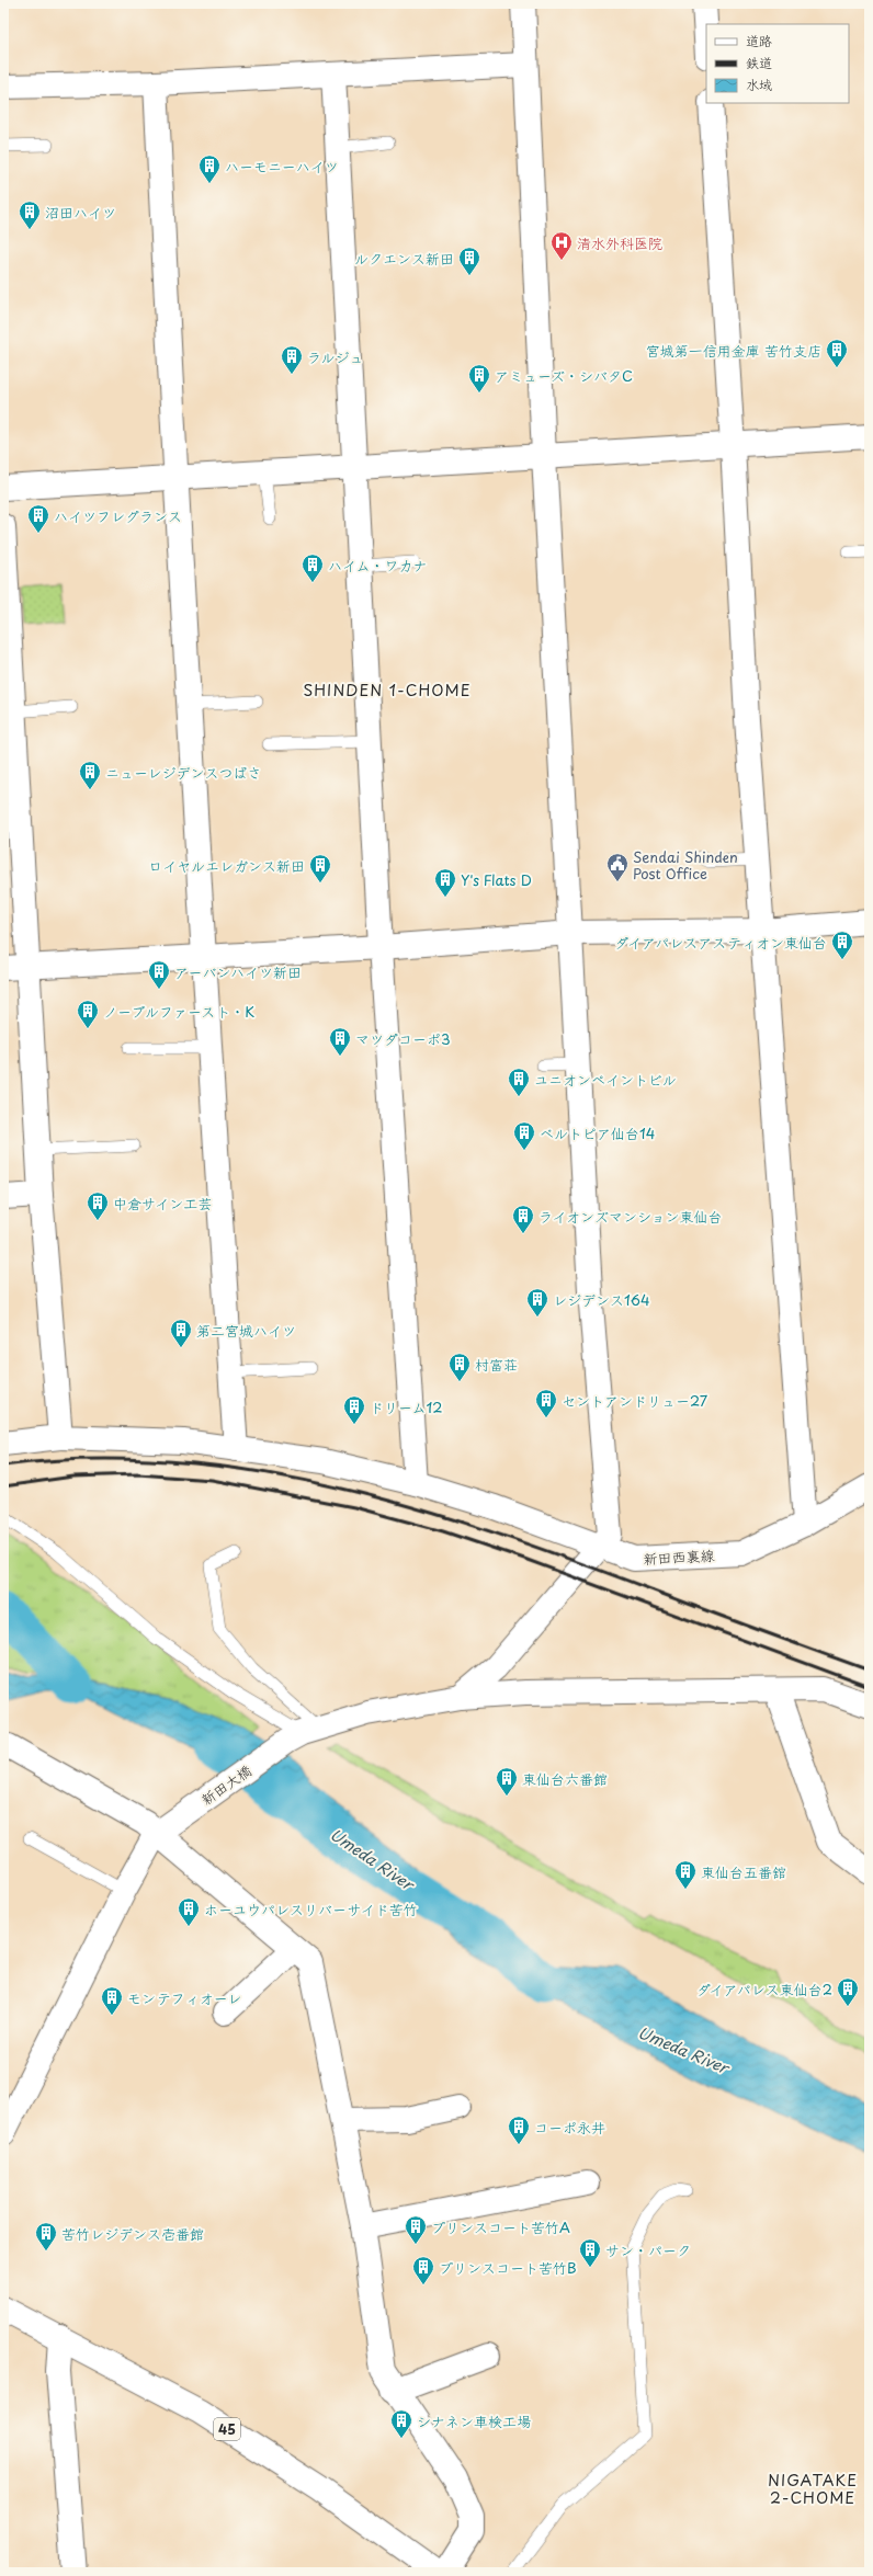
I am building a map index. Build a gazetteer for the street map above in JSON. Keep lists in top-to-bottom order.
{
  "streets": {
    "main road": ["新田西裏線", "新田大橋", "45"]
  },
  "districts": ["SHINDEN 1-CHOME", "NIGATAKE 2-CHOME"],
  "water": ["Umeda River"],
  "places": {
    "building": [
      "ハーモニーハイツ",
      "沼田ハイツ",
      "ルクエンス新田",
      "宮城第一信用金庫 苦竹支店",
      "ラルジュ",
      "アミューズ・シバタC",
      "ハイツフレグランス",
      "ハイム・ワカナ",
      "ニューレジデンスつばさ",
      "ロイヤルエレガンス新田",
      "Y's Flats D",
      "ダイアパレスアスティオン東仙台",
      "アーバンハイツ新田",
      "ノーブルファースト・K",
      "マツダコーポ3",
      "ユニオンペイントビル",
      "ベルトピア仙台14",
      "中倉サイン工芸",
      "ライオンズマンション東仙台",
      "レジデンス164",
      "第二宮城ハイツ",
      "村富荘",
      "セントアンドリュー27",
      "ドリーム12",
      "東仙台六番館",
      "東仙台五番舘",
      "ホーユウパレスリバーサイド苦竹",
      "ダイアパレス東仙台2",
      "モンテフィオーレ",
      "コーポ永井",
      "プリンスコート苦竹A",
      "苦竹レジデンス壱番館",
      "サン・パーク",
      "プリンスコート苦竹B",
      "シナネン車検工場"
    ],
    "hospital": ["清水外科医院"],
    "public building": ["Sendai Shinden Post Office"]
  },
  "legend": ["道路", "鉄道", "水域"]
}
